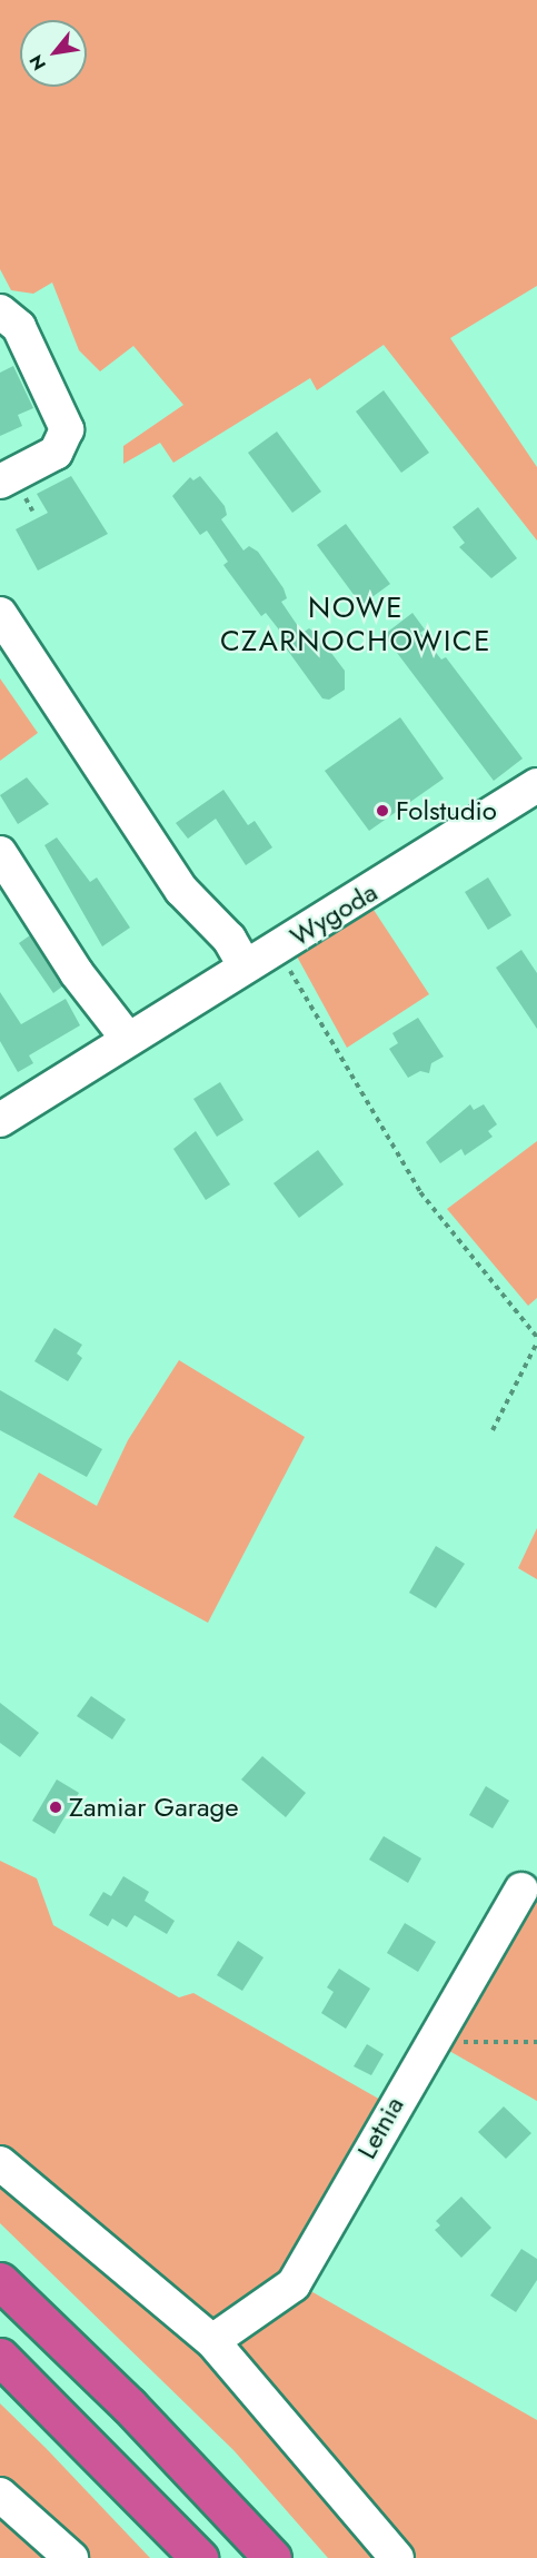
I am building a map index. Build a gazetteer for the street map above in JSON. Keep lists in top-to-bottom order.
{
  "streets": {
    "street": ["Wygoda", "Letnia"]
  },
  "districts": ["NOWE CZARNOCHOWICE"],
  "places": ["Folstudio", "Zamiar Garage"],
  "north": "bottom left"
}
